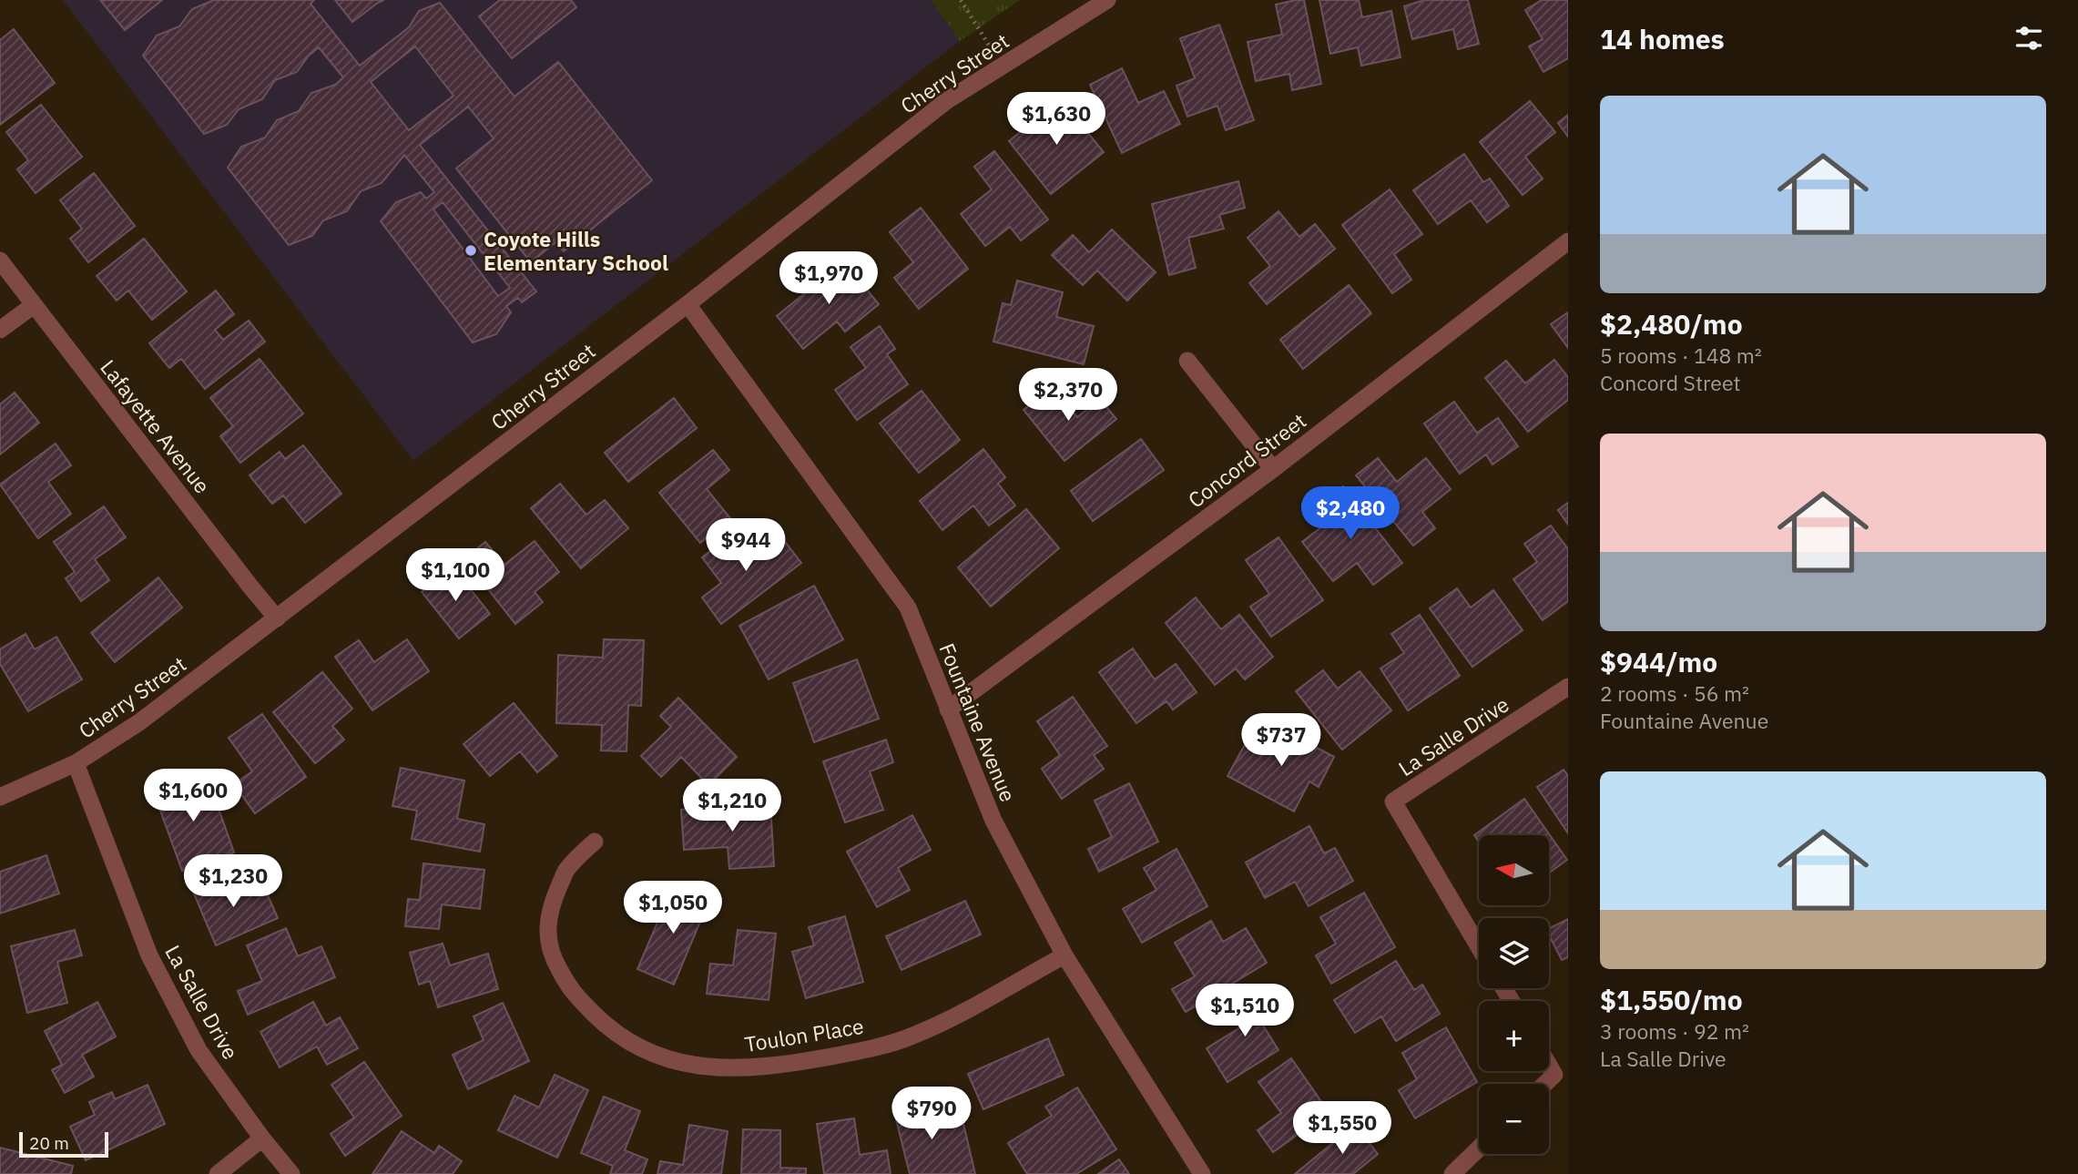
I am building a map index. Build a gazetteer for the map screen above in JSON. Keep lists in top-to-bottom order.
{
  "streets": {
    "street": [
      "Cherry Street",
      "Lafayette Avenue",
      "Concord Street",
      "Fountaine Avenue",
      "La Salle Drive",
      "Toulon Place"
    ]
  },
  "crossings": [
    ["Cherry Street", "Lafayette Avenue"],
    ["Cherry Street", "Fountaine Avenue"],
    ["Cherry Street", "La Salle Drive"],
    ["Concord Street", "Fountaine Avenue"],
    ["Fountaine Avenue", "Toulon Place"]
  ],
  "places": ["Coyote Hills Elementary School"],
  "scale_bar": "20 m",
  "north": "left",
  "page": {
    "heading": "14 homes",
    "list": [
      {
        "name": "$2,480/mo",
        "note": "5 rooms · 148 m² · Concord Street"
      },
      {
        "name": "$944/mo",
        "note": "2 rooms · 56 m² · Fountaine Avenue"
      },
      {
        "name": "$1,550/mo",
        "note": "3 rooms · 92 m² · La Salle Drive"
      }
    ],
    "price": [
      "$1,630",
      "$1,970",
      "$2,370",
      "$2,480",
      "$944",
      "$1,100",
      "$737",
      "$1,600",
      "$1,210",
      "$1,230",
      "$1,050",
      "$1,510",
      "$790",
      "$1,550"
    ],
    "map_buttons": ["+", "−"],
    "scale": "20 m"
  }
}
